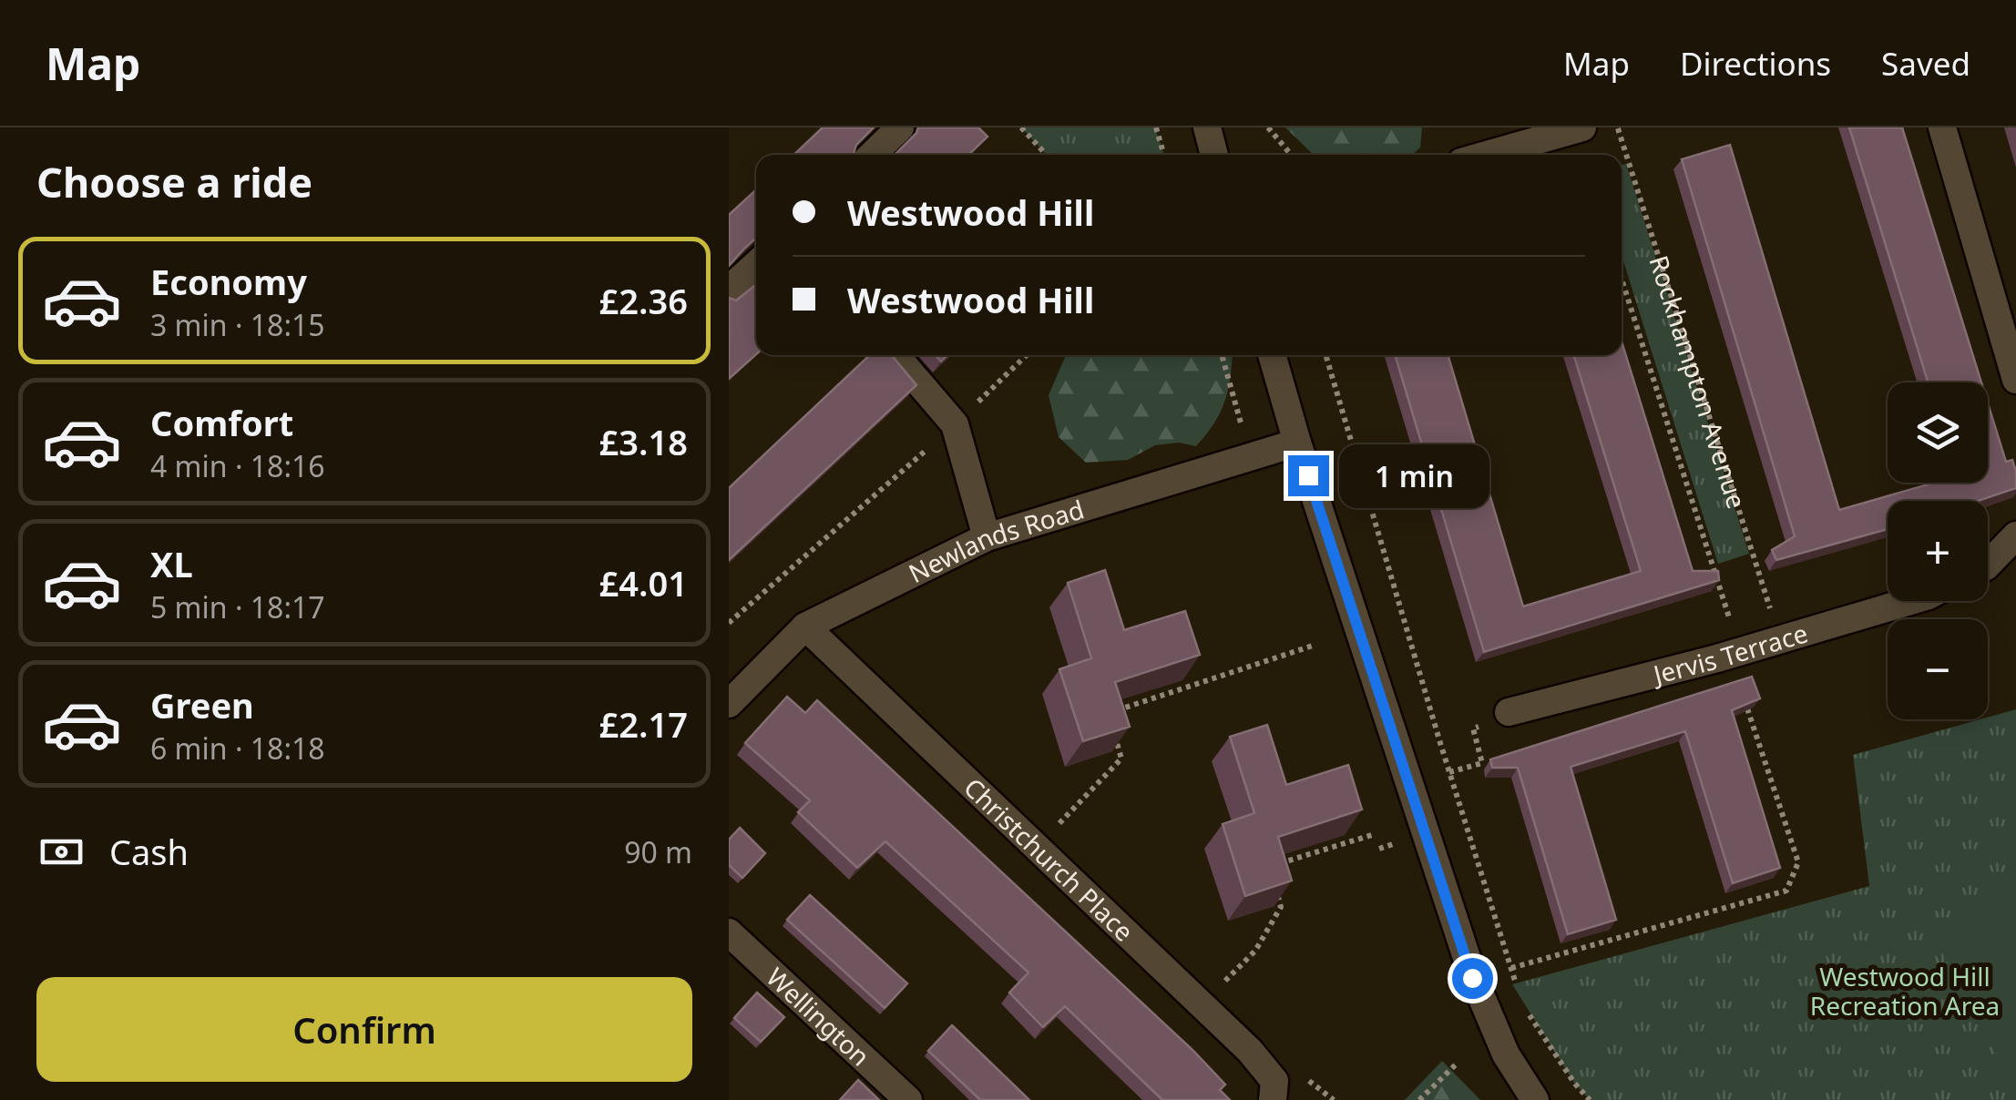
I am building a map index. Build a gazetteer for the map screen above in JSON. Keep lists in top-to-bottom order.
{
  "streets": {
    "street": [
      "Newlands Road",
      "Jervis Terrace",
      "Christchurch Place",
      "Wellington"
    ],
    "path": ["Rockhampton Avenue"]
  },
  "crossings": [
    ["Rockhampton Avenue", "Jervis Terrace"],
    ["Newlands Road", "Christchurch Place"]
  ],
  "parks": ["Westwood Hill Recreation Area"],
  "page": {
    "header": "Map",
    "nav": ["Map", "Directions", "Saved"],
    "heading": "Choose a ride",
    "banner": ["Westwood Hill", "Westwood Hill"],
    "list": [
      {
        "name": "Economy",
        "note": "3 min · 18:15",
        "value": "£2.36"
      },
      {
        "name": "Comfort",
        "note": "4 min · 18:16",
        "value": "£3.18"
      },
      {
        "name": "XL",
        "note": "5 min · 18:17",
        "value": "£4.01"
      },
      {
        "name": "Green",
        "note": "6 min · 18:18",
        "value": "£2.17"
      }
    ],
    "map_buttons": ["+", "−"],
    "bubble": "1 min",
    "pay": ["Cash", "90 m"],
    "buttons": "Confirm"
  }
}
